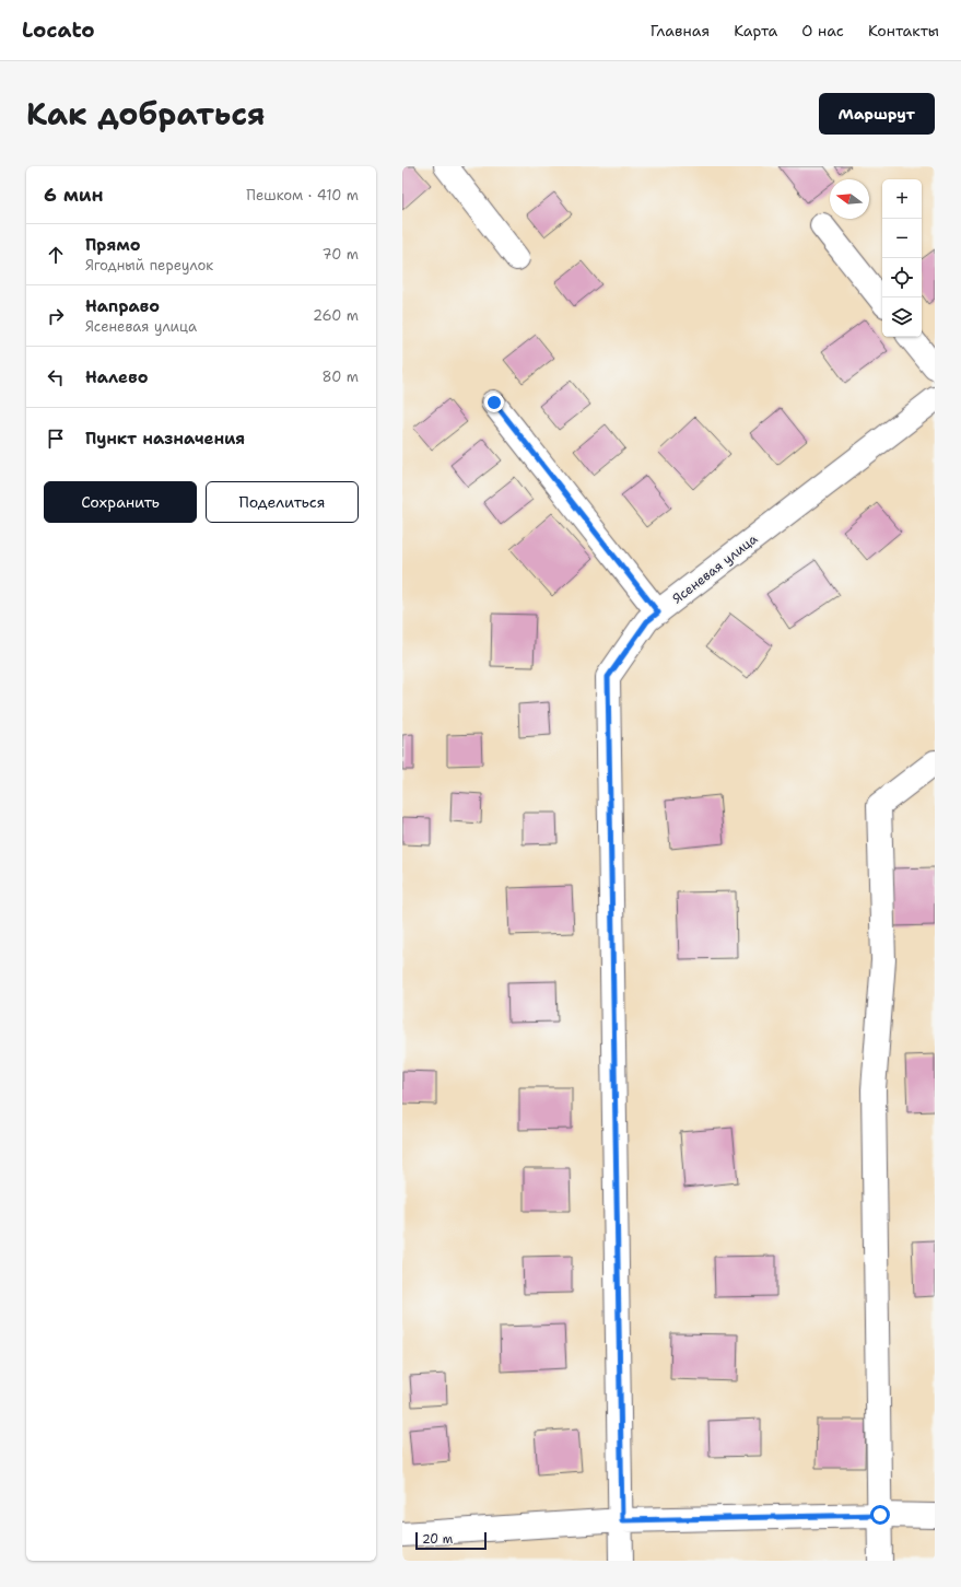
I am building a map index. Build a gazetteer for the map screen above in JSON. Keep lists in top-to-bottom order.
{
  "streets": {
    "street": ["Ясеневая улица"]
  },
  "scale_bar": "20 m",
  "north": "left",
  "page": {
    "header": "Locato",
    "nav": [
      "Главная",
      "Карта",
      "О нас",
      "Контакты"
    ],
    "title": "Как добраться",
    "buttons": [
      "Маршрут",
      ["Сохранить", "Поделиться"]
    ],
    "heading": ["6 мин", "Пешком · 410 m"],
    "map_buttons": ["+", "−"],
    "list": [
      ["Прямо", "Ягодный переулок", "70 m"],
      ["Направо", "Ясеневая улица", "260 m"],
      ["Налево", "80 m"],
      "Пункт назначения"
    ],
    "scale": "20 m"
  }
}
